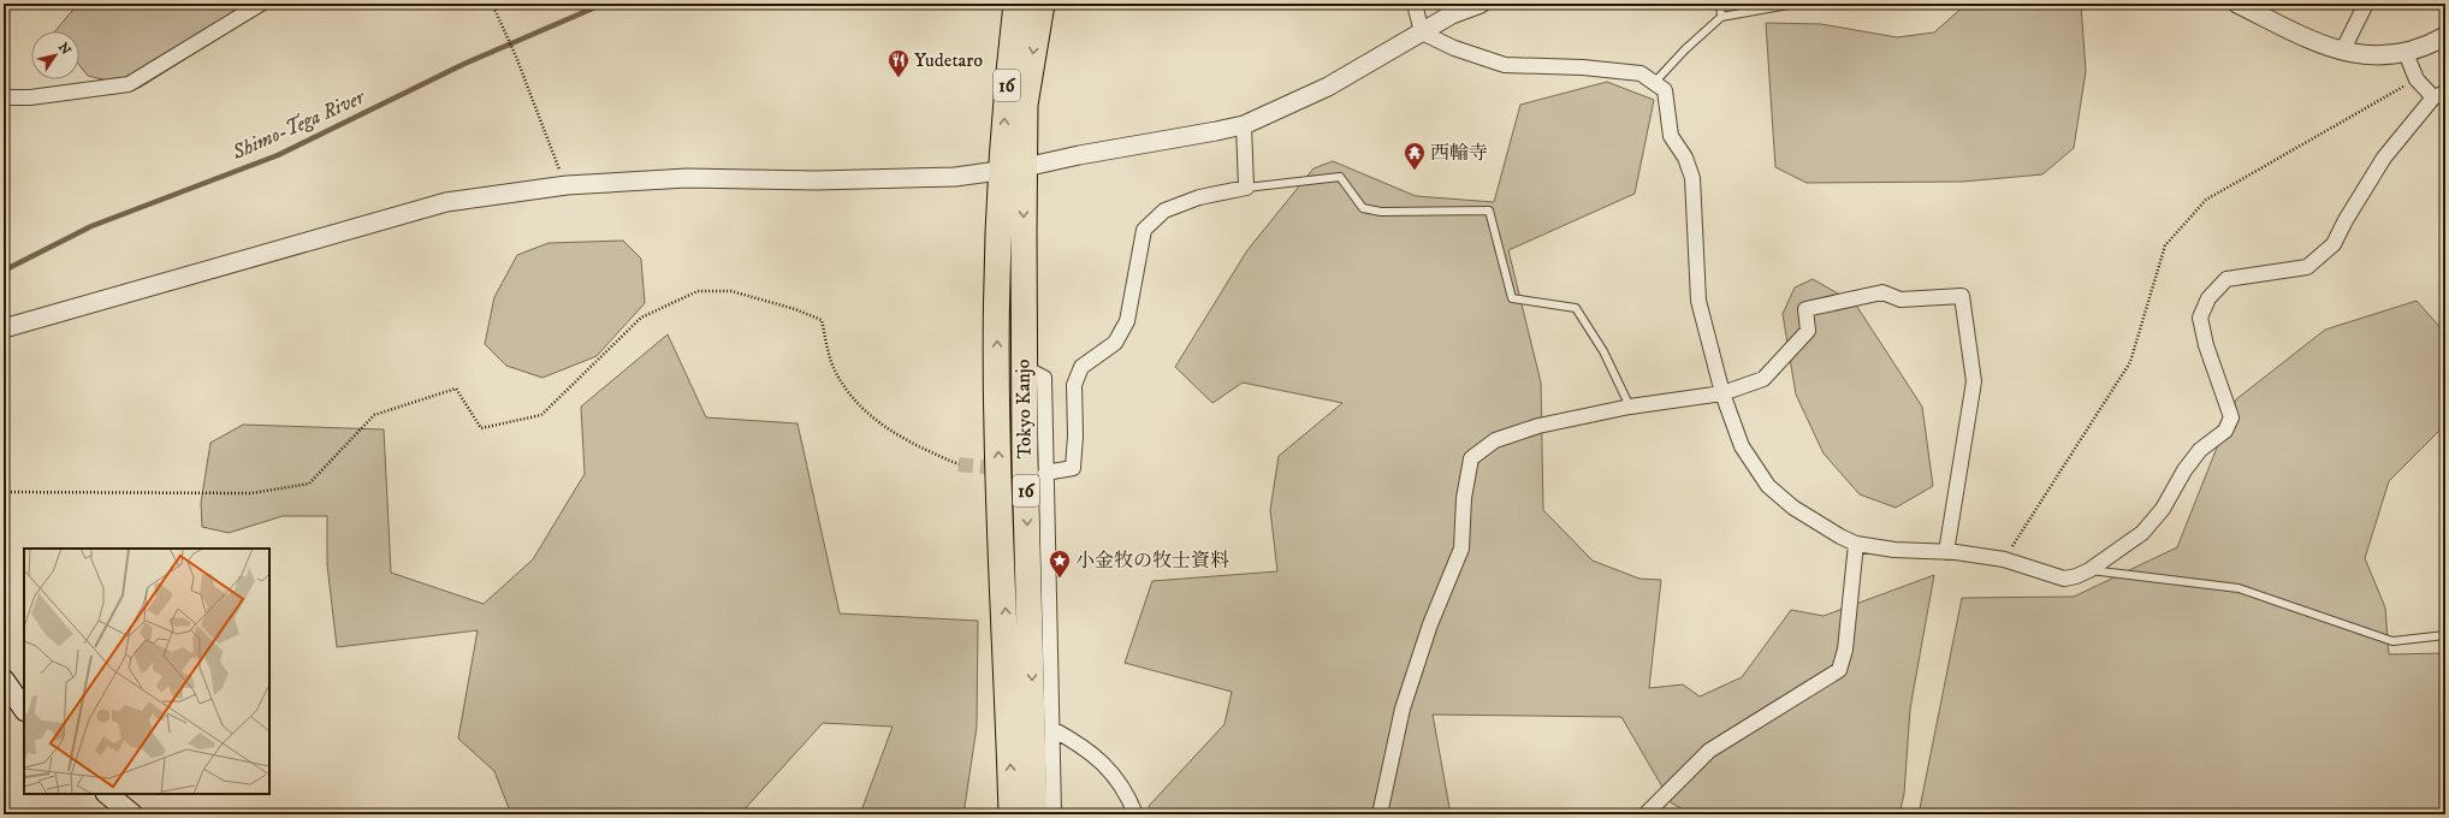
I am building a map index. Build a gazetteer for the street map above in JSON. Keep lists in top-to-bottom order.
{
  "streets": {
    "highway": ["16", "Tokyo Kanjo"]
  },
  "water": ["Shimo-Tega River"],
  "places": {
    "restaurant": ["Yudetaro"],
    "temple": ["西輪寺"],
    "place": ["小金牧の牧士資料"]
  },
  "north": "top right"
}
